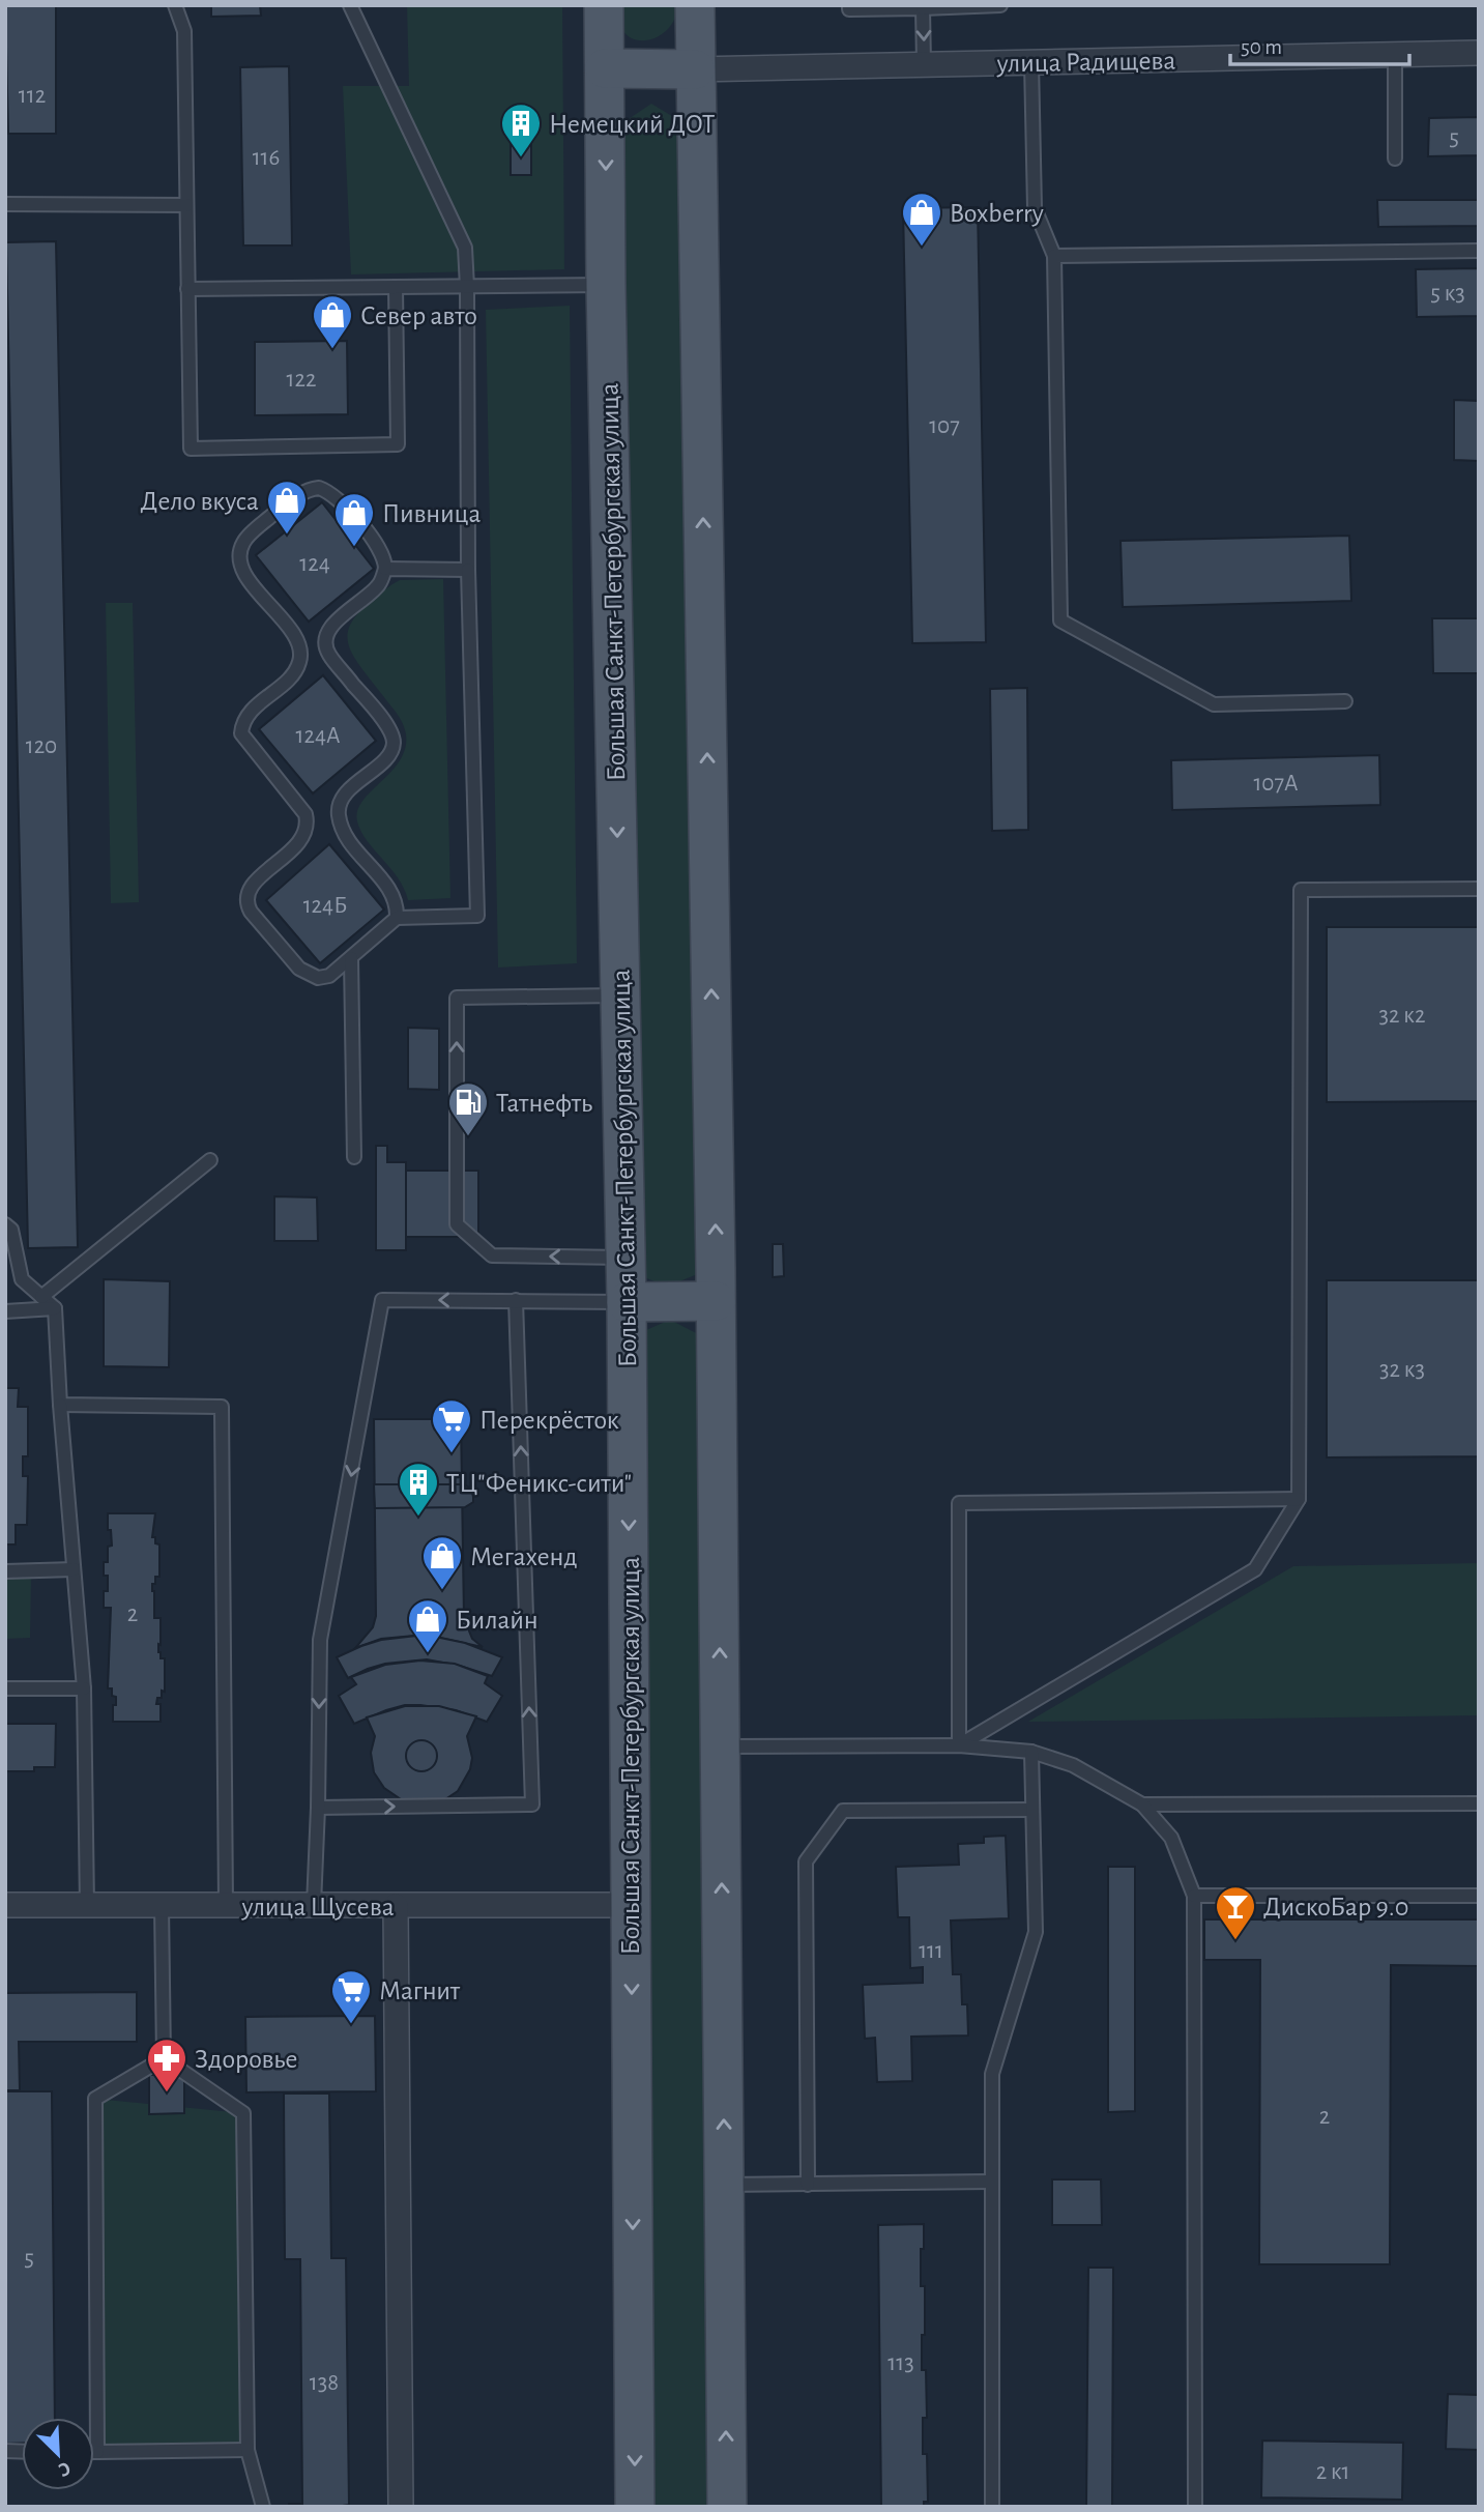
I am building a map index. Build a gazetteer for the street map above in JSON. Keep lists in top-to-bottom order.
{
  "streets": {
    "main road": ["Большая Санкт-Петербургская улица"],
    "street": ["улица Радищева", "улица Щусева"]
  },
  "crossings": [
    ["Большая Санкт-Петербургская улица", "улица Щусева"]
  ],
  "places": {
    "building": ["Немецкий ДОТ", "ТЦ\"Феникс-сити\""],
    "shop": [
      "Boxberry",
      "Север авто",
      "Дело вкуса",
      "Пивница",
      "Мегахенд",
      "Билайн"
    ],
    "fuel station": ["Татнефть"],
    "supermarket": ["Перекрёсток", "Магнит"],
    "bar": ["ДискоБар 9.0"],
    "pharmacy": ["Здоровье"]
  },
  "house_numbers": [
    "112",
    "5",
    "116",
    "5 к3",
    "122",
    "107",
    "124",
    "124А",
    "120",
    "107А",
    "124Б",
    "32 к2",
    "32 к3",
    "2",
    "111",
    "2",
    "5",
    "113",
    "138",
    "2 к1"
  ],
  "scale_bar": "50 m",
  "north": "bottom right"
}
